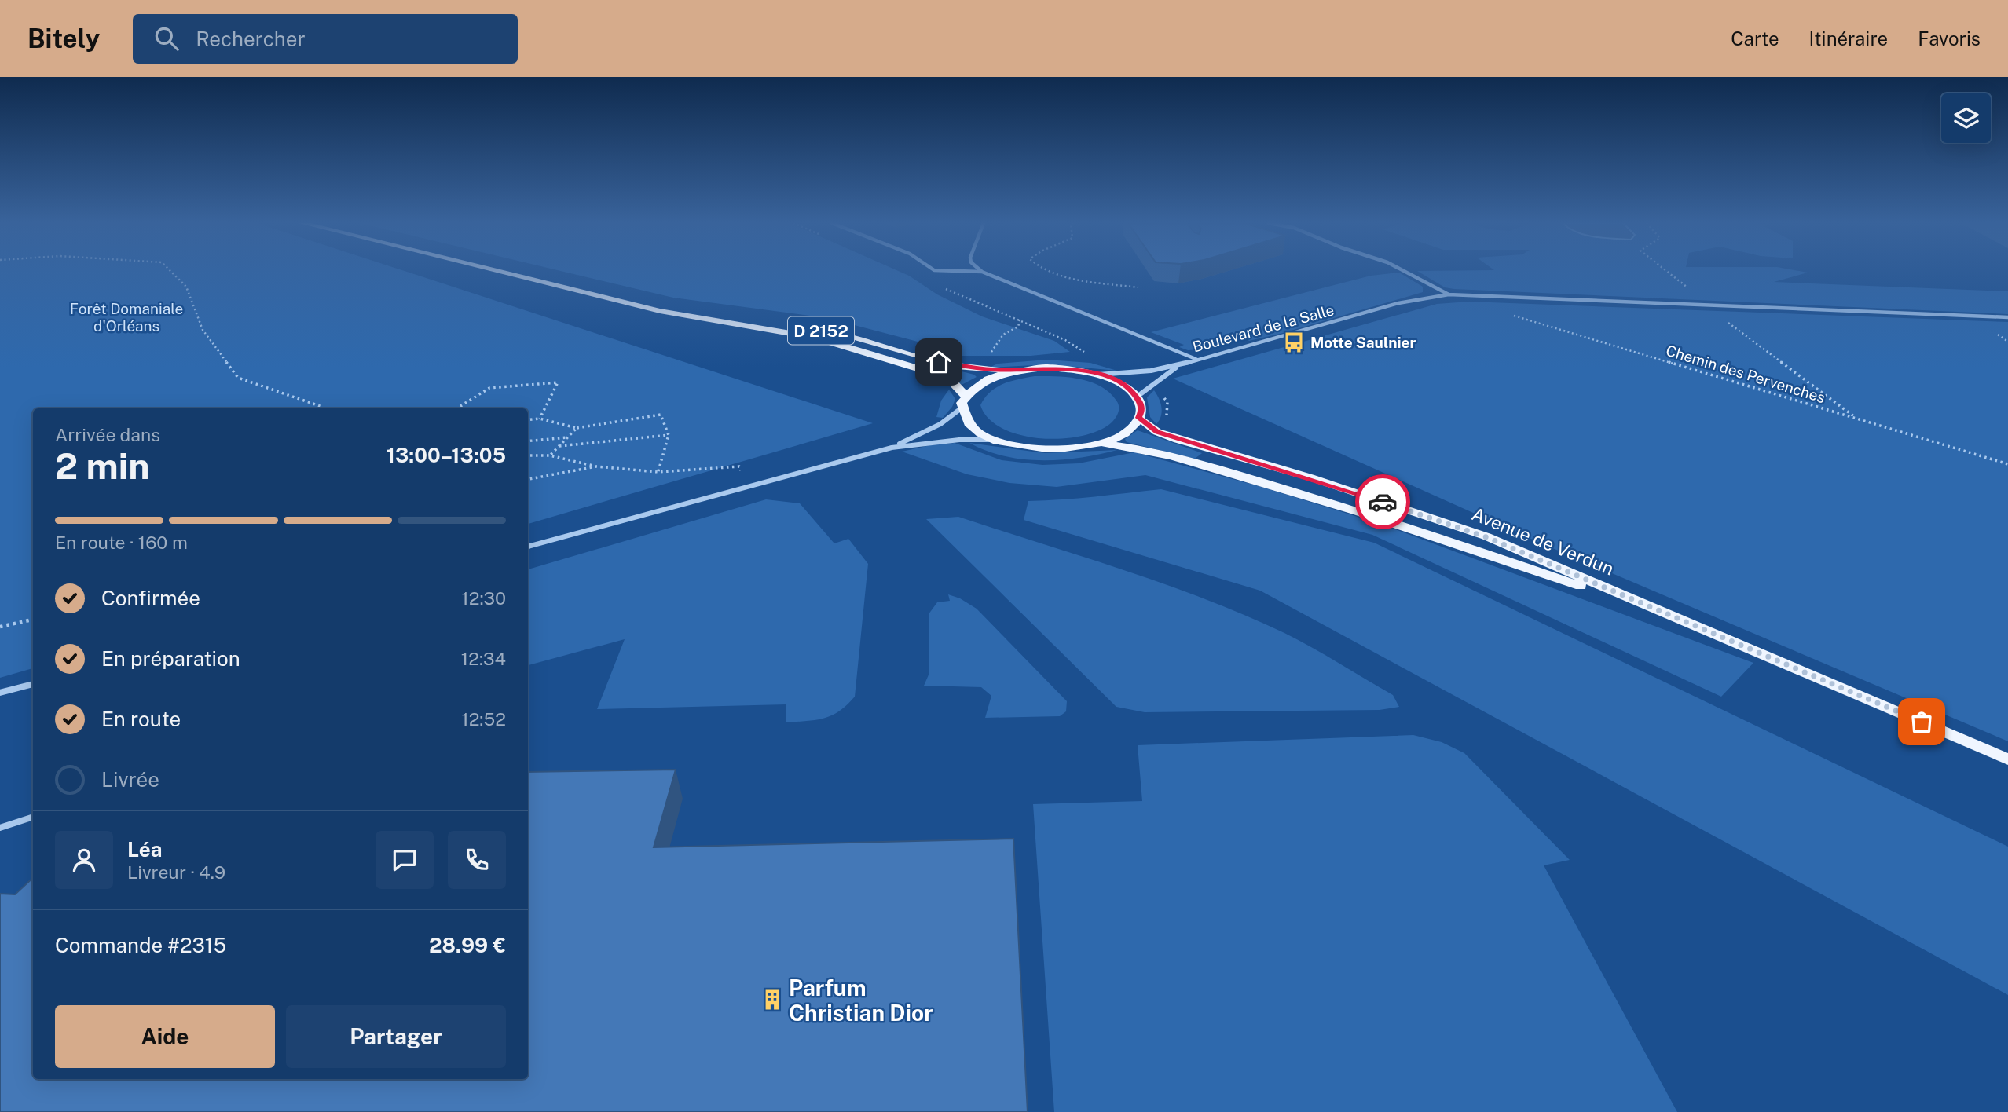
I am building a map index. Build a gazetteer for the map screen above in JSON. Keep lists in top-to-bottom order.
{
  "streets": {
    "main road": ["D 2152", "Avenue de Verdun"],
    "street": ["Boulevard de la Salle"],
    "path": ["Chemin des Pervenches"]
  },
  "parks": ["Forêt Domaniale d'Orléans"],
  "places": {
    "bus stop": ["Motte Saulnier"],
    "building": ["Parfum Christian Dior"]
  },
  "page": {
    "header": "Bitely",
    "search": "Rechercher",
    "nav": ["Carte", "Itinéraire", "Favoris"],
    "heading": ["2 min", "Arrivée dans", "13:00–13:05"],
    "panel": [
      "Léa",
      "Livreur · 4.9",
      "Commande #2315",
      "28.99 €"
    ],
    "bar": "En route · 160 m",
    "list": [
      ["Confirmée", "12:30"],
      ["En préparation", "12:34"],
      ["En route", "12:52"],
      "Livrée"
    ],
    "buttons": ["Aide", "Partager"]
  }
}
